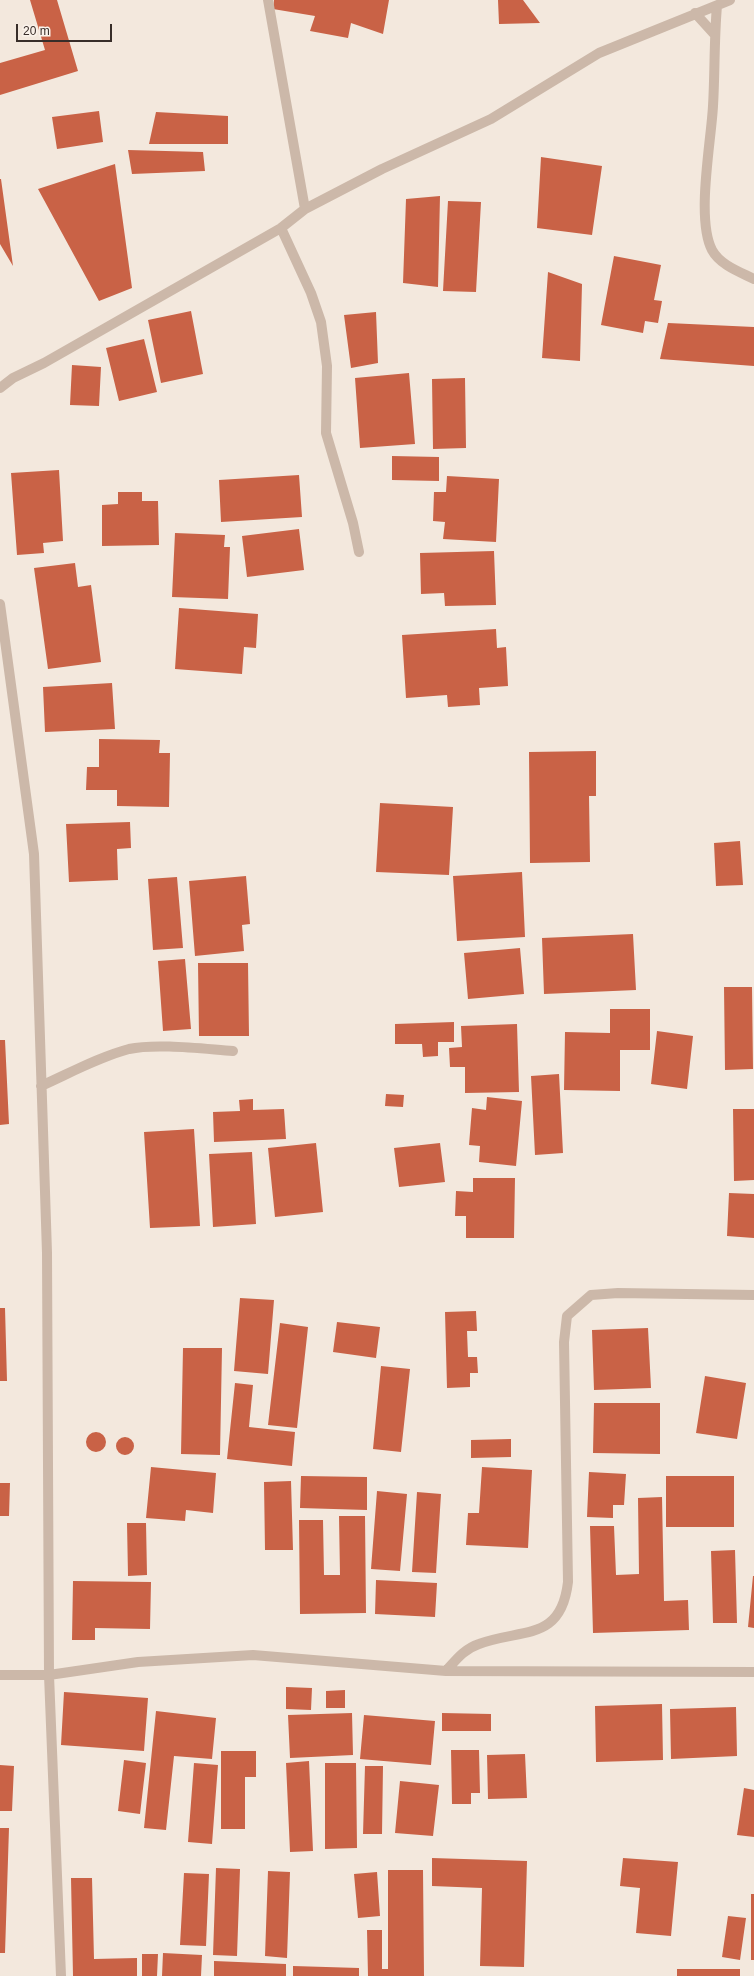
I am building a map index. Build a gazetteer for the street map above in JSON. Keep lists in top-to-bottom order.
{
  "scale_bar": "20 m"
}
